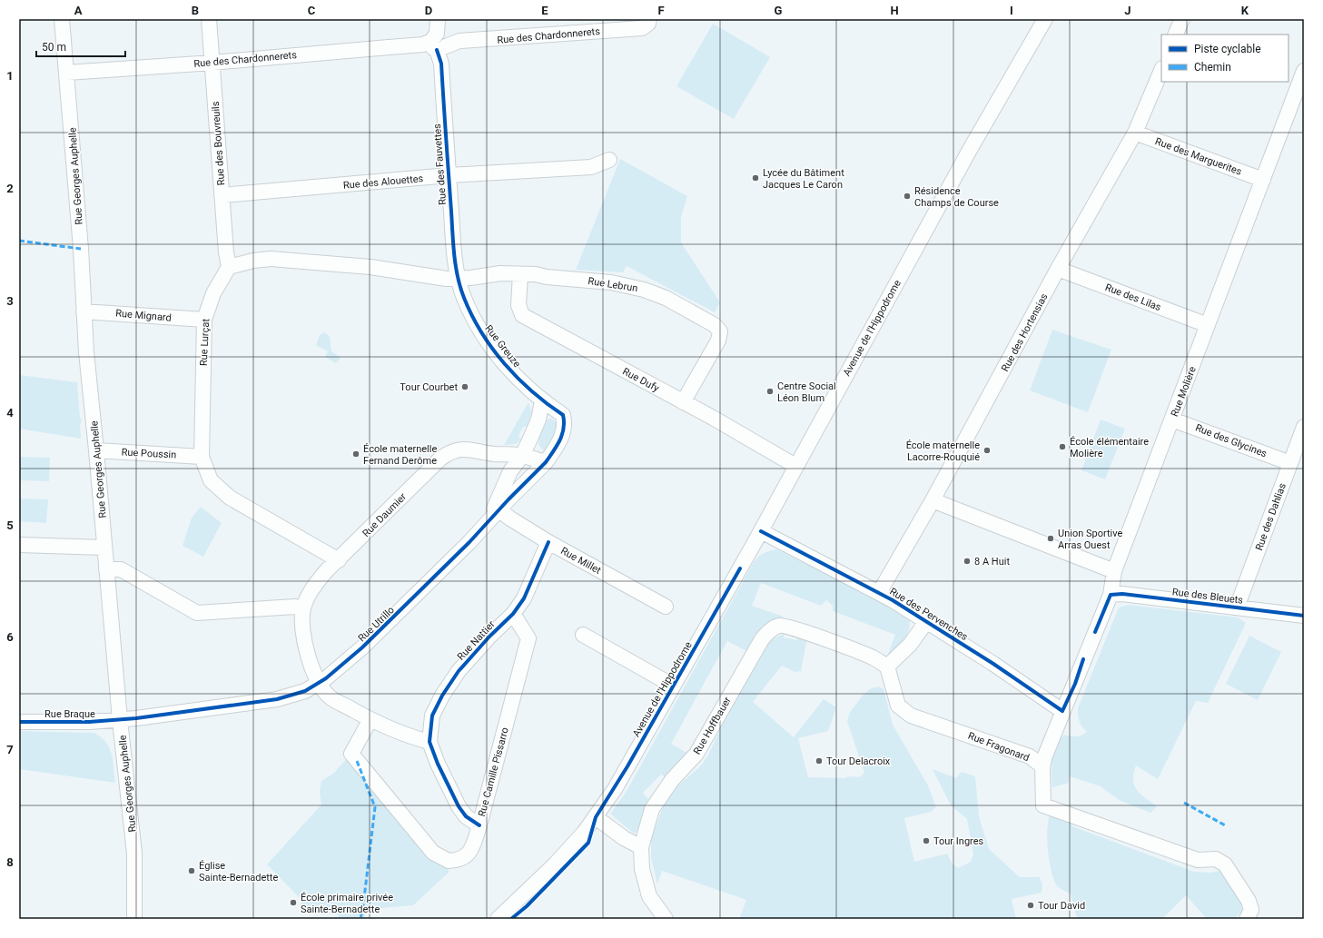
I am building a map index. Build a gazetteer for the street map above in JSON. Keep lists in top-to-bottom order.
{
  "streets": {
    "street": [
      "Rue des Chardonnerets",
      "Rue des Bouvreuils",
      "Rue des Marguerites",
      "Rue des Fauvettes",
      "Rue Georges Auphelle",
      "Rue des Alouettes",
      "Rue Lebrun",
      "Rue des Lilas",
      "Rue Mignard",
      "Avenue de l'Hippodrome",
      "Rue des Hortensias",
      "Rue Lurçat",
      "Rue Greuze",
      "Rue Dufy",
      "Rue Molière",
      "Rue des Glycines",
      "Rue Poussin",
      "Rue Daumier",
      "Rue des Dahlias",
      "Rue Millet",
      "Rue des Bleuets",
      "Rue des Pervenches",
      "Rue Utrillo",
      "Rue Nattier",
      "Rue Braque",
      "Rue Hoffbauer",
      "Rue Fragonard",
      "Rue Camille Pissarro"
    ]
  },
  "crossings": [
    ["Rue des Chardonnerets", "Rue des Bouvreuils"],
    ["Rue des Chardonnerets", "Rue des Fauvettes"],
    ["Rue des Chardonnerets", "Rue Georges Auphelle"],
    ["Rue des Bouvreuils", "Rue des Alouettes"],
    ["Rue des Bouvreuils", "Rue Lurçat"],
    ["Rue des Marguerites", "Rue des Hortensias"],
    ["Rue des Marguerites", "Rue Molière"],
    ["Rue des Fauvettes", "Rue des Alouettes"],
    ["Rue des Fauvettes", "Rue Lebrun"],
    ["Rue des Fauvettes", "Rue Greuze"],
    ["Rue Georges Auphelle", "Rue Mignard"],
    ["Rue Georges Auphelle", "Rue Poussin"],
    ["Rue Georges Auphelle", "Rue Utrillo"],
    ["Rue Georges Auphelle", "Rue Braque"],
    ["Rue Lebrun", "Rue Greuze"],
    ["Rue Lebrun", "Rue Dufy"],
    ["Rue des Lilas", "Rue des Hortensias"],
    ["Rue des Lilas", "Rue Molière"],
    ["Rue Mignard", "Rue Lurçat"],
    ["Avenue de l'Hippodrome", "Rue Dufy"],
    ["Avenue de l'Hippodrome", "Rue des Pervenches"],
    ["Rue des Hortensias", "Rue des Pervenches"],
    ["Rue Lurçat", "Rue Poussin"],
    ["Rue Lurçat", "Rue Daumier"],
    ["Rue Greuze", "Rue Utrillo"],
    ["Rue Molière", "Rue des Glycines"],
    ["Rue Molière", "Rue des Bleuets"],
    ["Rue Molière", "Rue des Pervenches"],
    ["Rue Molière", "Rue Fragonard"],
    ["Rue des Glycines", "Rue des Dahlias"],
    ["Rue Daumier", "Rue Utrillo"],
    ["Rue des Dahlias", "Rue des Bleuets"],
    ["Rue Millet", "Rue Utrillo"],
    ["Rue Millet", "Rue Nattier"],
    ["Rue Utrillo", "Rue Braque"],
    ["Rue Nattier", "Rue Camille Pissarro"],
    ["Rue Hoffbauer", "Rue Fragonard"]
  ],
  "places": [
    "Lycée du Bâtiment Jacques Le Caron",
    "Résidence Champs de Course",
    "Tour Courbet",
    "Centre Social Léon Blum",
    "École élémentaire Molière",
    "École maternelle Lacorre-Rouquié",
    "École maternelle Fernand Derôme",
    "Union Sportive Arras Ouest",
    "8 A Huit",
    "Tour Delacroix",
    "Tour Ingres",
    "Église Sainte-Bernadette",
    "École primaire privée Sainte-Bernadette",
    "Tour David"
  ],
  "legend": ["Piste cyclable", "Chemin"],
  "scale_bar": "50 m",
  "grid": {
    "columns": [
      "A",
      "B",
      "C",
      "D",
      "E",
      "F",
      "G",
      "H",
      "I",
      "J",
      "K"
    ],
    "rows": [
      "1",
      "2",
      "3",
      "4",
      "5",
      "6",
      "7",
      "8"
    ]
  }
}
